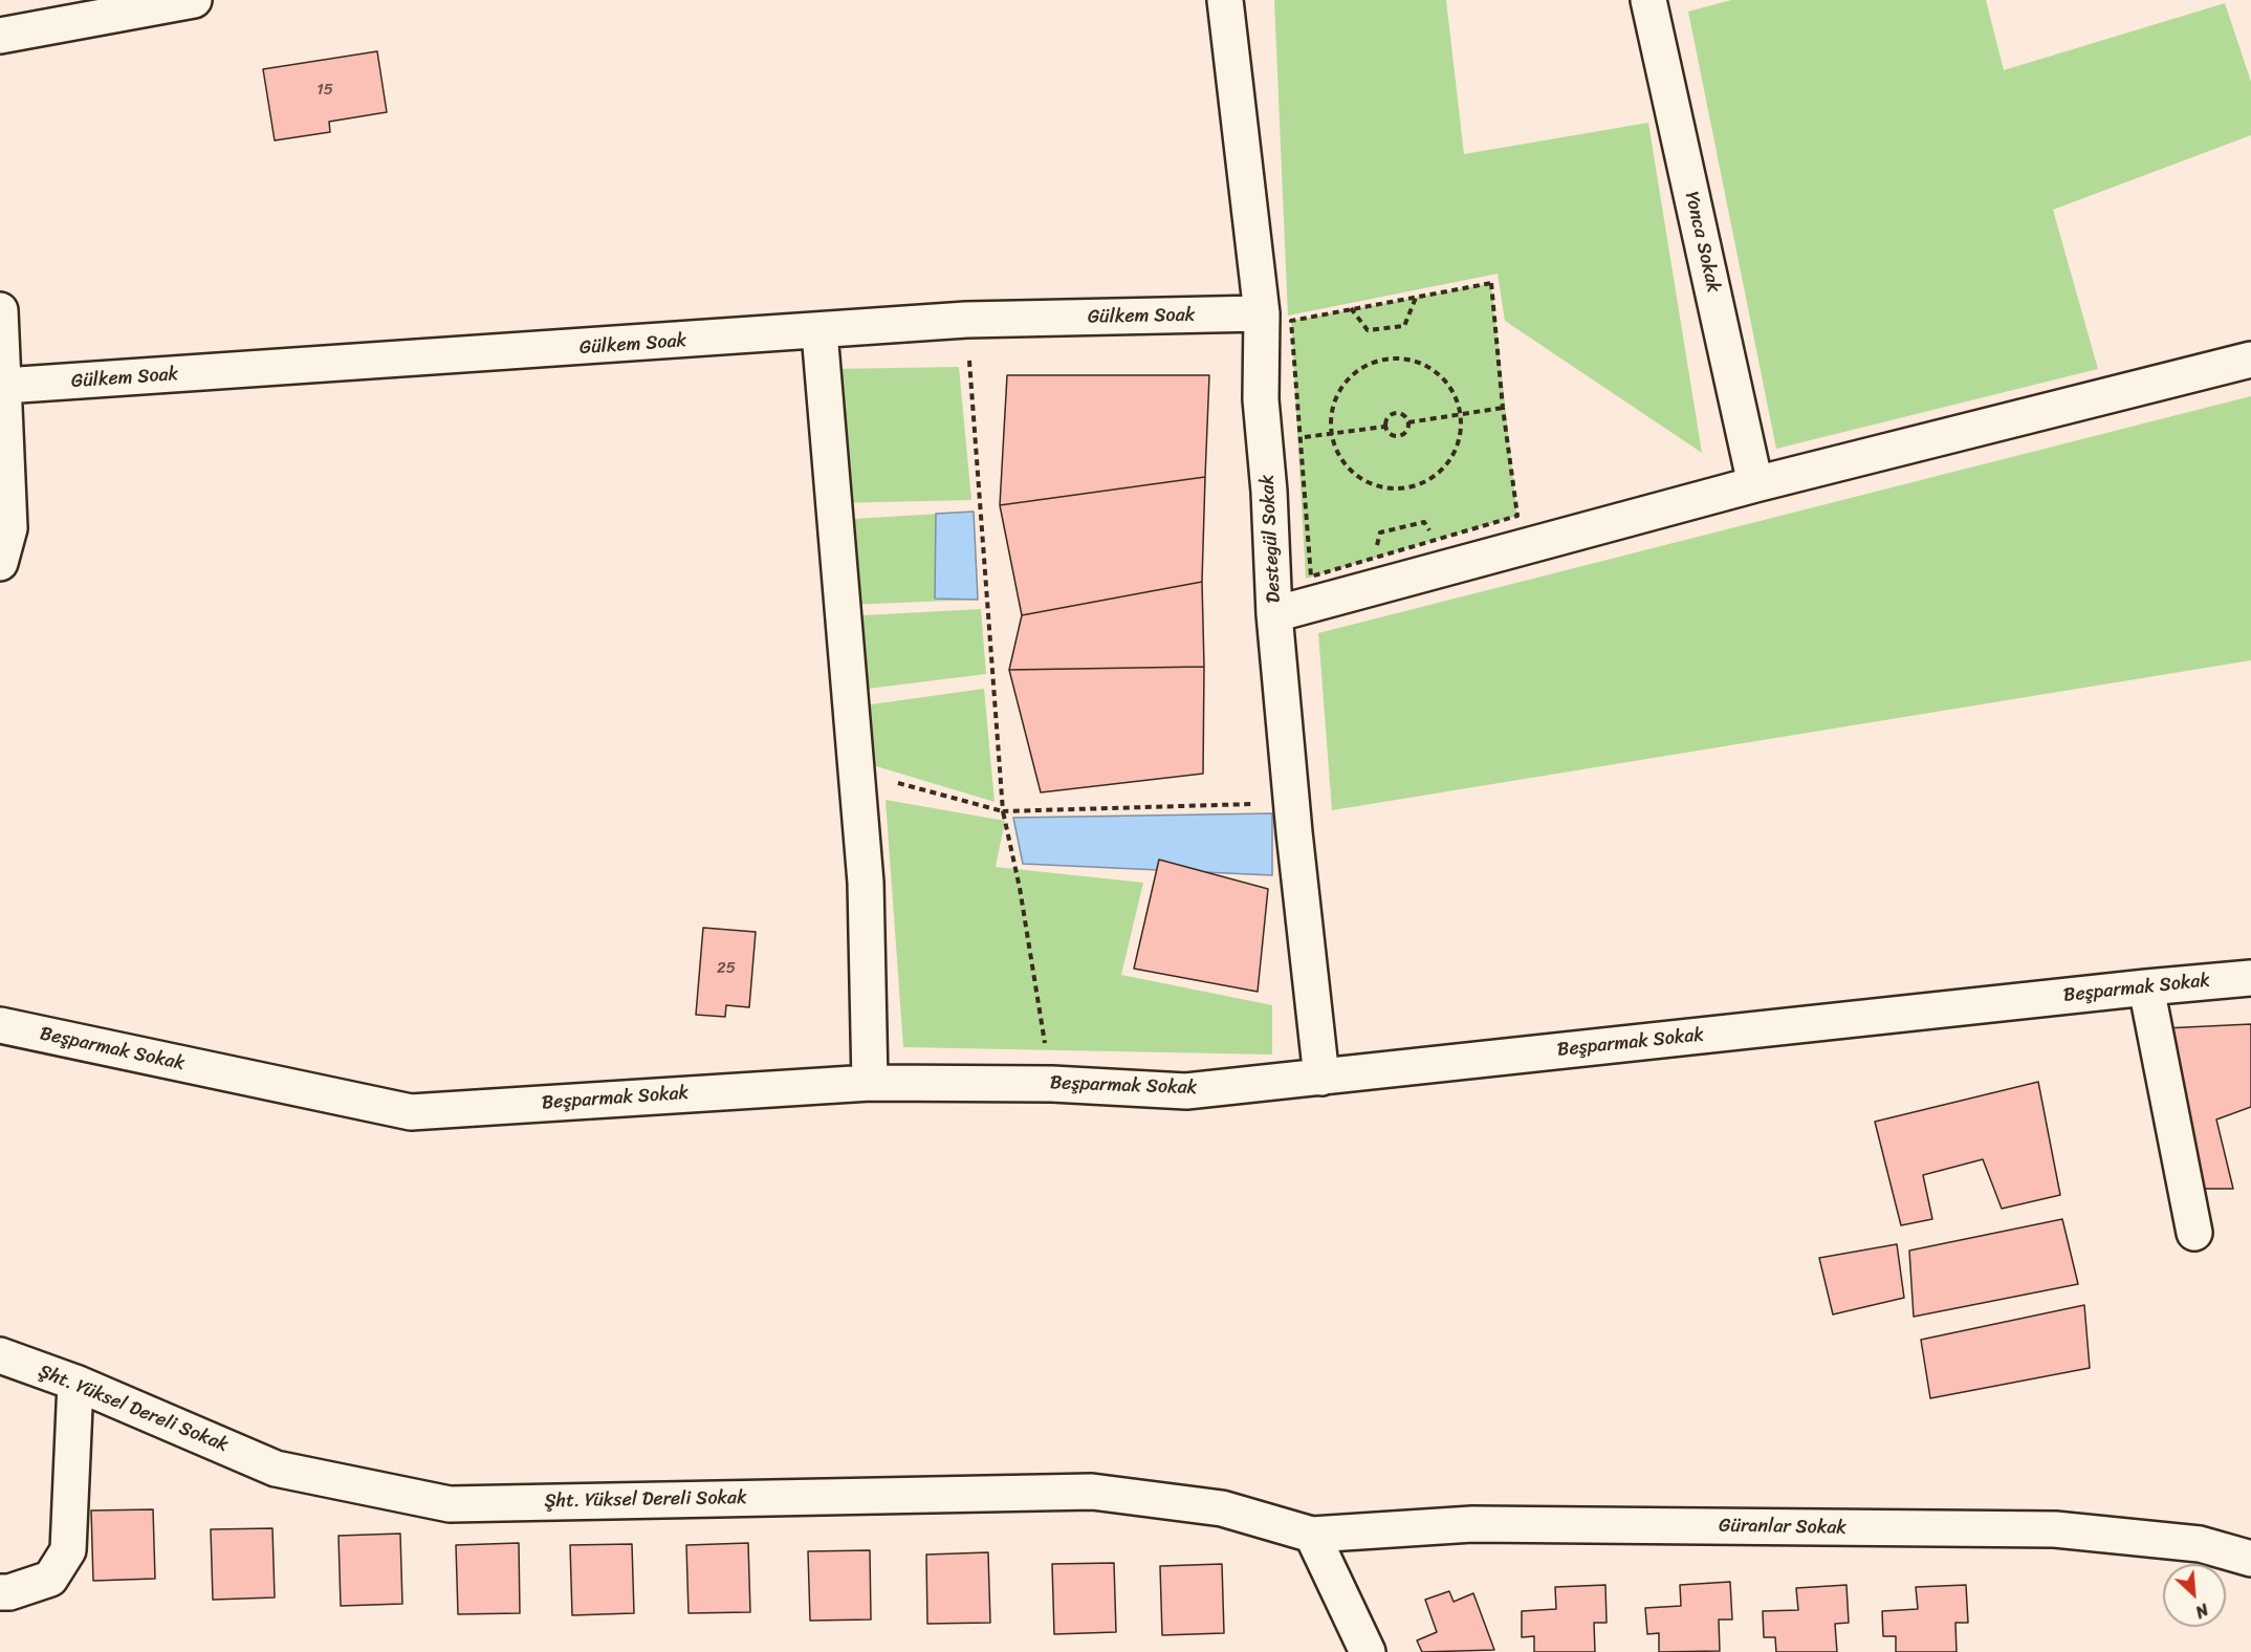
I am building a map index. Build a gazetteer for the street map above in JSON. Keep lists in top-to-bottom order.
{
  "streets": {
    "street": [
      "Yonca Sokak",
      "Gülkem Soak",
      "Destegül Sokak",
      "Beşparmak Sokak",
      "Şht. Yüksel Dereli Sokak",
      "Güranlar Sokak"
    ]
  },
  "crossings": [
    ["Gülkem Soak", "Destegül Sokak"],
    ["Destegül Sokak", "Beşparmak Sokak"],
    ["Şht. Yüksel Dereli Sokak", "Güranlar Sokak"]
  ],
  "house_numbers": ["15", "25"],
  "north": "bottom right"
}
